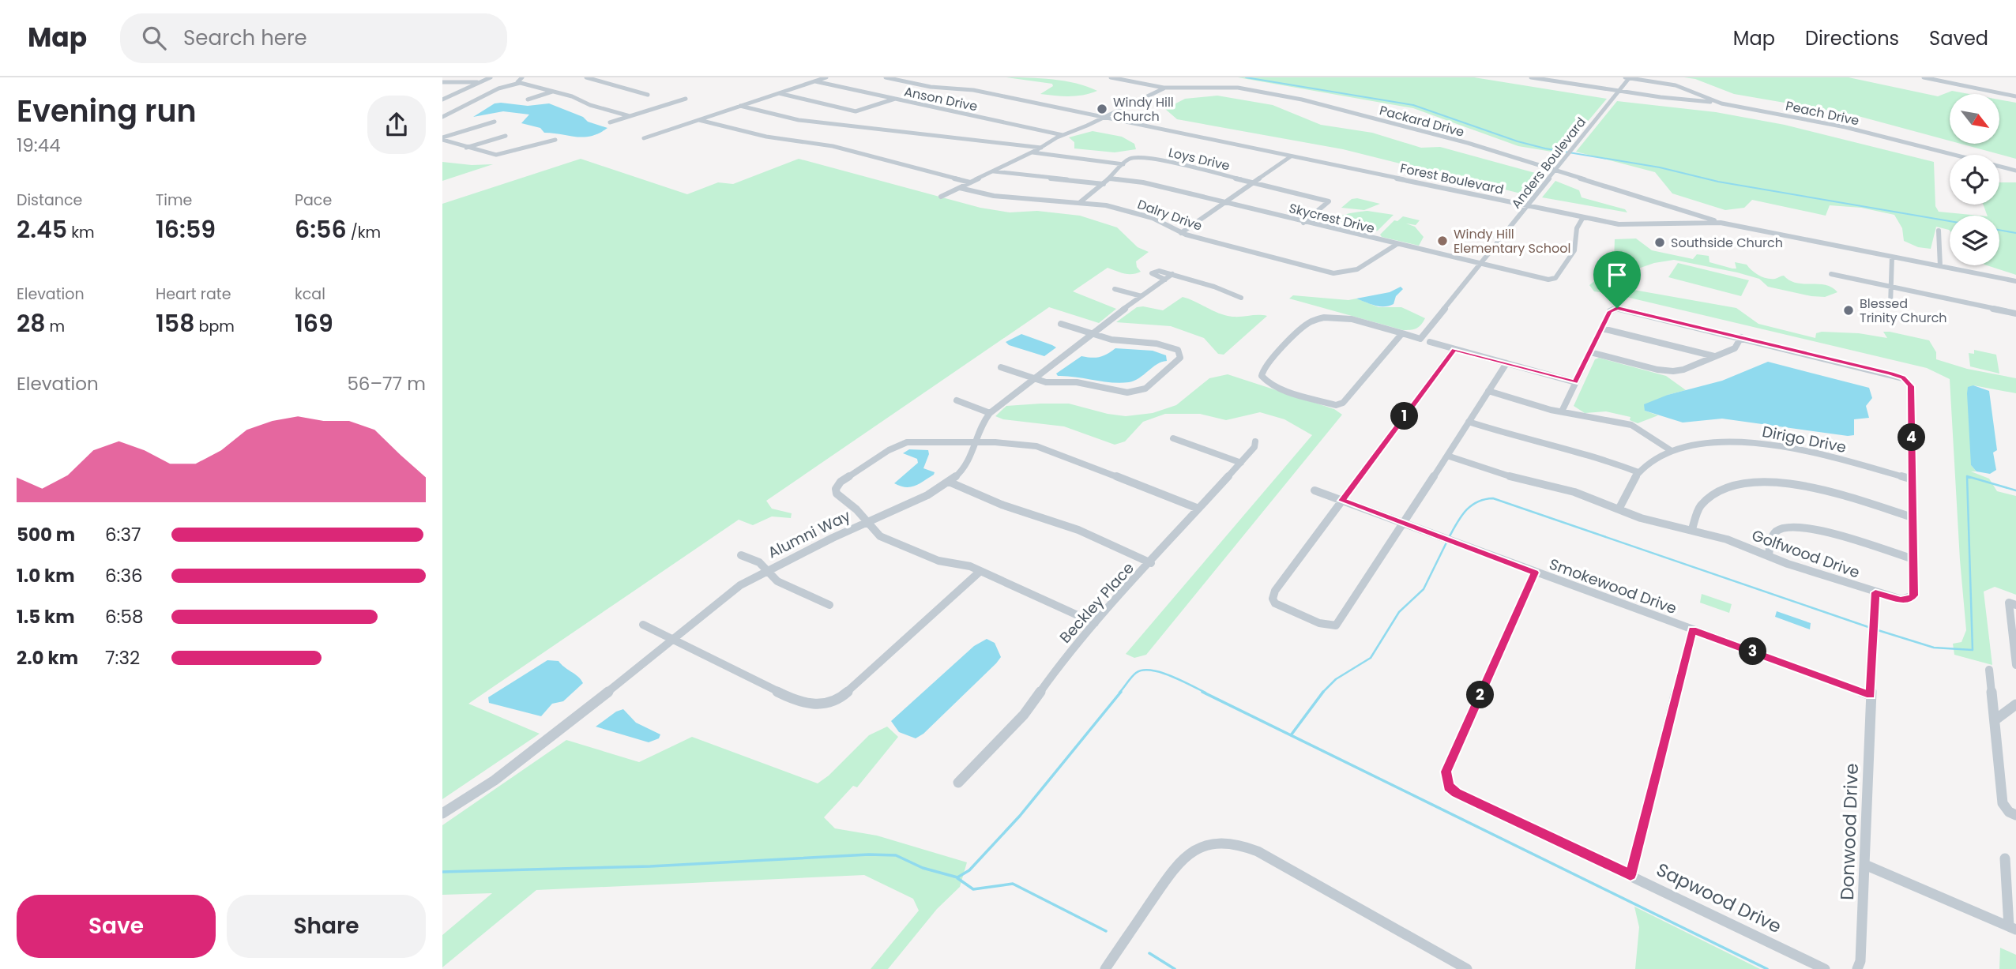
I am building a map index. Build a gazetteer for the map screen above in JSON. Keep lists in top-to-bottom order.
{
  "streets": {
    "street": [
      "Anson Drive",
      "Peach Drive",
      "Packard Drive",
      "Loys Drive",
      "Anders Boulevard",
      "Forest Boulevard",
      "Dalry Drive",
      "Skycrest Drive",
      "Dirigo Drive",
      "Alumni Way",
      "Golfwood Drive",
      "Smokewood Drive",
      "Beckley Place",
      "Donwood Drive",
      "Sapwood Drive"
    ]
  },
  "crossings": [
    ["Peach Drive", "Anders Boulevard"],
    ["Packard Drive", "Anders Boulevard"],
    ["Packard Drive", "Forest Boulevard"],
    ["Loys Drive", "Skycrest Drive"],
    ["Anders Boulevard", "Forest Boulevard"],
    ["Anders Boulevard", "Skycrest Drive"],
    ["Forest Boulevard", "Skycrest Drive"],
    ["Dalry Drive", "Skycrest Drive"],
    ["Dirigo Drive", "Golfwood Drive"],
    ["Golfwood Drive", "Donwood Drive"],
    ["Smokewood Drive", "Donwood Drive"],
    ["Smokewood Drive", "Sapwood Drive"]
  ],
  "places": [
    "Windy Hill Church",
    "Windy Hill Elementary School",
    "Southside Church",
    "Blessed Trinity Church"
  ],
  "north": "bottom right",
  "page": {
    "header": "Map",
    "search": "Search here",
    "nav": ["Map", "Directions", "Saved"],
    "heading": ["Evening run", "19:44"],
    "stats": [
      ["Distance", "2.45 km"],
      ["Time", "16:59"],
      ["Pace", "6:56 /km"],
      ["Elevation", "28 m"],
      ["Heart rate", "158 bpm"],
      ["kcal", "169"]
    ],
    "chart": ["Elevation", "56–77 m"],
    "pins": [
      "1",
      "4",
      "3",
      "2"
    ],
    "list": [
      {
        "name": "500 m",
        "note": "6:37"
      },
      {
        "name": "1.0 km",
        "note": "6:36"
      },
      {
        "name": "1.5 km",
        "note": "6:58"
      },
      {
        "name": "2.0 km",
        "note": "7:32"
      }
    ],
    "buttons": ["Save", "Share"]
  }
}
